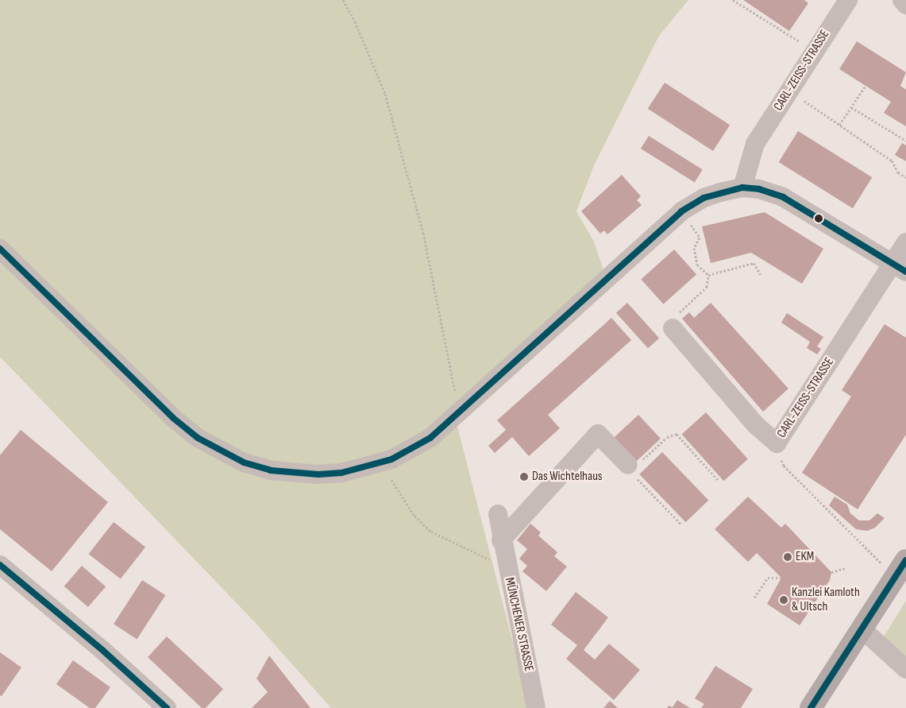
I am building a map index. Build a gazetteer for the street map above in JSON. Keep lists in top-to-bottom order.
{
  "streets": {
    "street": ["CARL-ZEISS-STRASSE", "MÜNCHENER STRASSE"]
  },
  "places": ["Das Wichtelhaus", "EKM", "Kanzlei Kamloth & Ultsch"]
}
